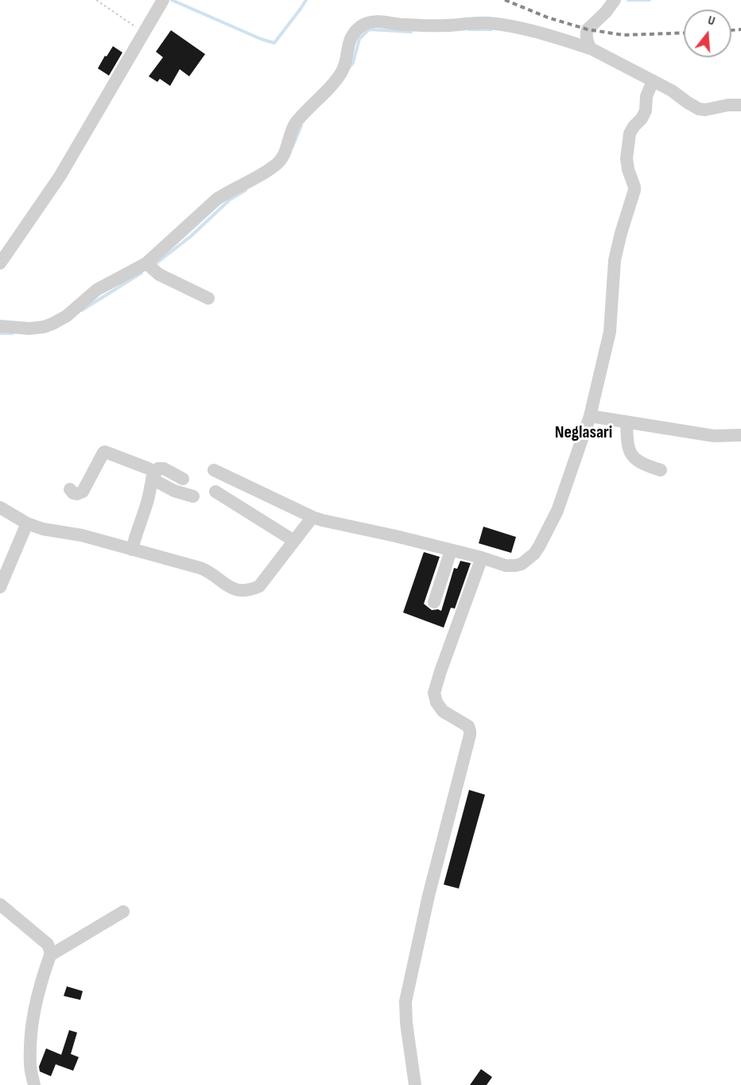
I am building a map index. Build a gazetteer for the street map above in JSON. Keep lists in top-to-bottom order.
{
  "districts": ["Neglasari"],
  "north": "top"
}
